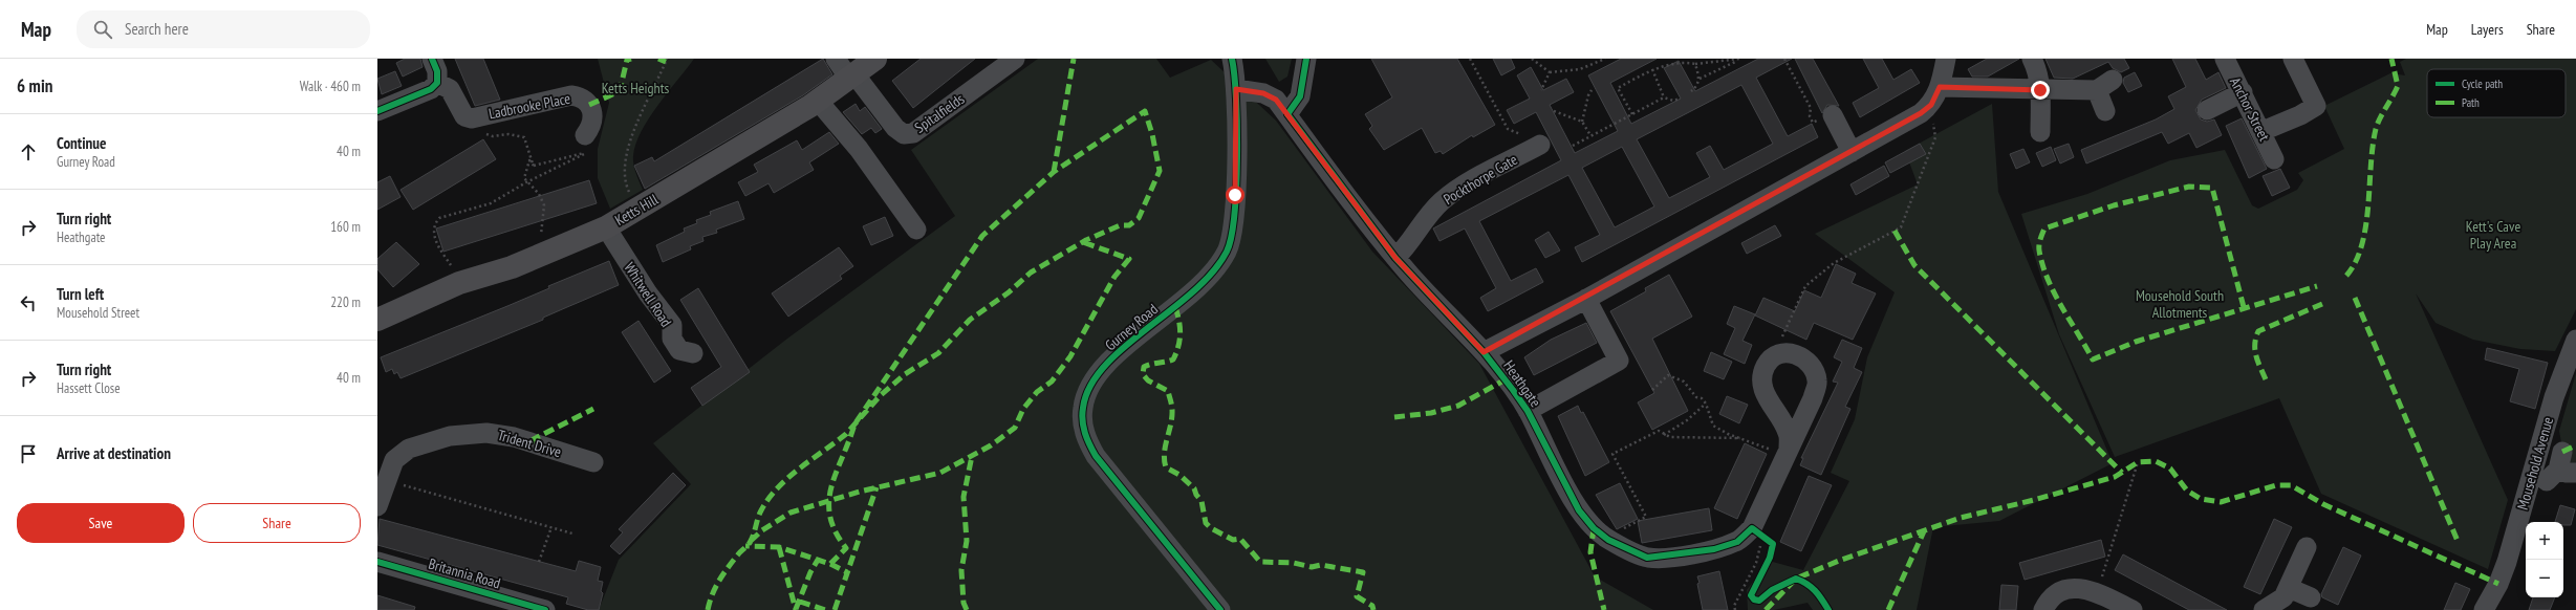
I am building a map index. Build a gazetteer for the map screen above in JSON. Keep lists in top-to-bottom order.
{
  "streets": {
    "main road": ["Ketts Hill"],
    "street": [
      "Ladbrooke Place",
      "Anchor Street",
      "Spitalfields",
      "Pockthorpe Gate",
      "Whitwell Road",
      "Gurney Road",
      "Heathgate",
      "Trident Drive",
      "Mousehold Avenue",
      "Britannia Road"
    ]
  },
  "crossings": [
    ["Spitalfields", "Ketts Hill"],
    ["Pockthorpe Gate", "Heathgate"],
    ["Ketts Hill", "Whitwell Road"],
    ["Gurney Road", "Heathgate"]
  ],
  "parks": ["Ketts Heights", "Kett's Cave Play Area", "Mousehold South Allotments"],
  "legend": ["Cycle path", "Path"],
  "page": {
    "header": "Map",
    "search": "Search here",
    "nav": ["Map", "Layers", "Share"],
    "heading": ["6 min", "Walk · 460 m"],
    "list": [
      ["Continue", "Gurney Road", "40 m"],
      ["Turn right", "Heathgate", "160 m"],
      ["Turn left", "Mousehold Street", "220 m"],
      ["Turn right", "Hassett Close", "40 m"],
      "Arrive at destination"
    ],
    "buttons": ["Save", "Share"],
    "map_buttons": ["+", "−"]
  }
}
